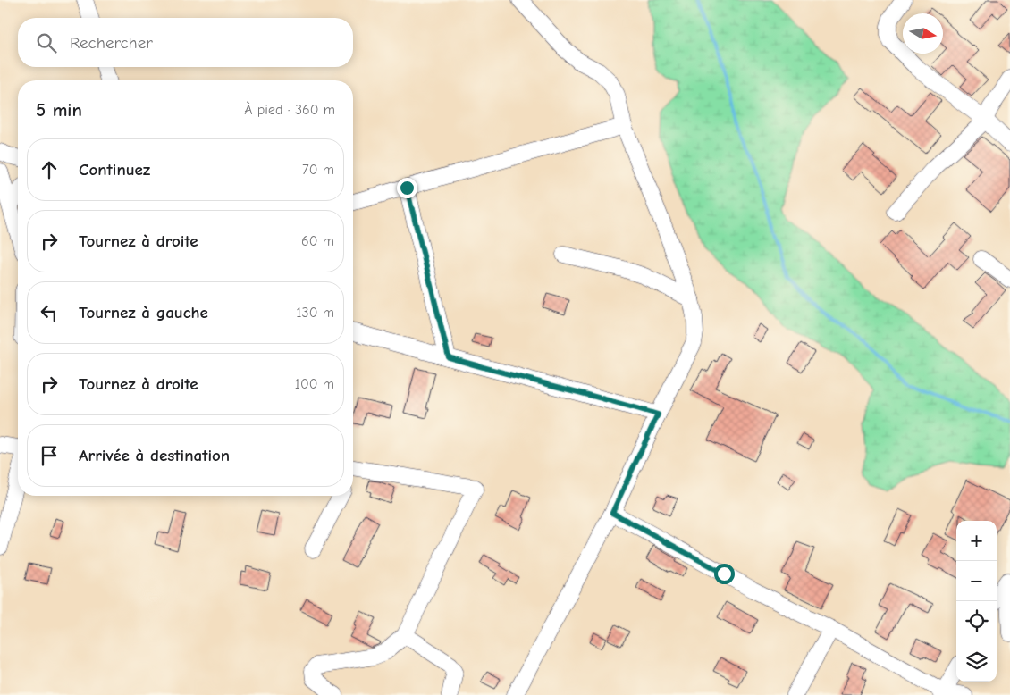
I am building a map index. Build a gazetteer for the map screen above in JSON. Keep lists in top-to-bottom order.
{
  "north": "right",
  "page": {
    "search": "Rechercher",
    "heading": ["5 min", "À pied · 360 m"],
    "list": [
      ["Continuez", "70 m"],
      ["Tournez à droite", "60 m"],
      ["Tournez à gauche", "130 m"],
      ["Tournez à droite", "100 m"],
      "Arrivée à destination"
    ],
    "map_buttons": ["+", "−"]
  }
}
